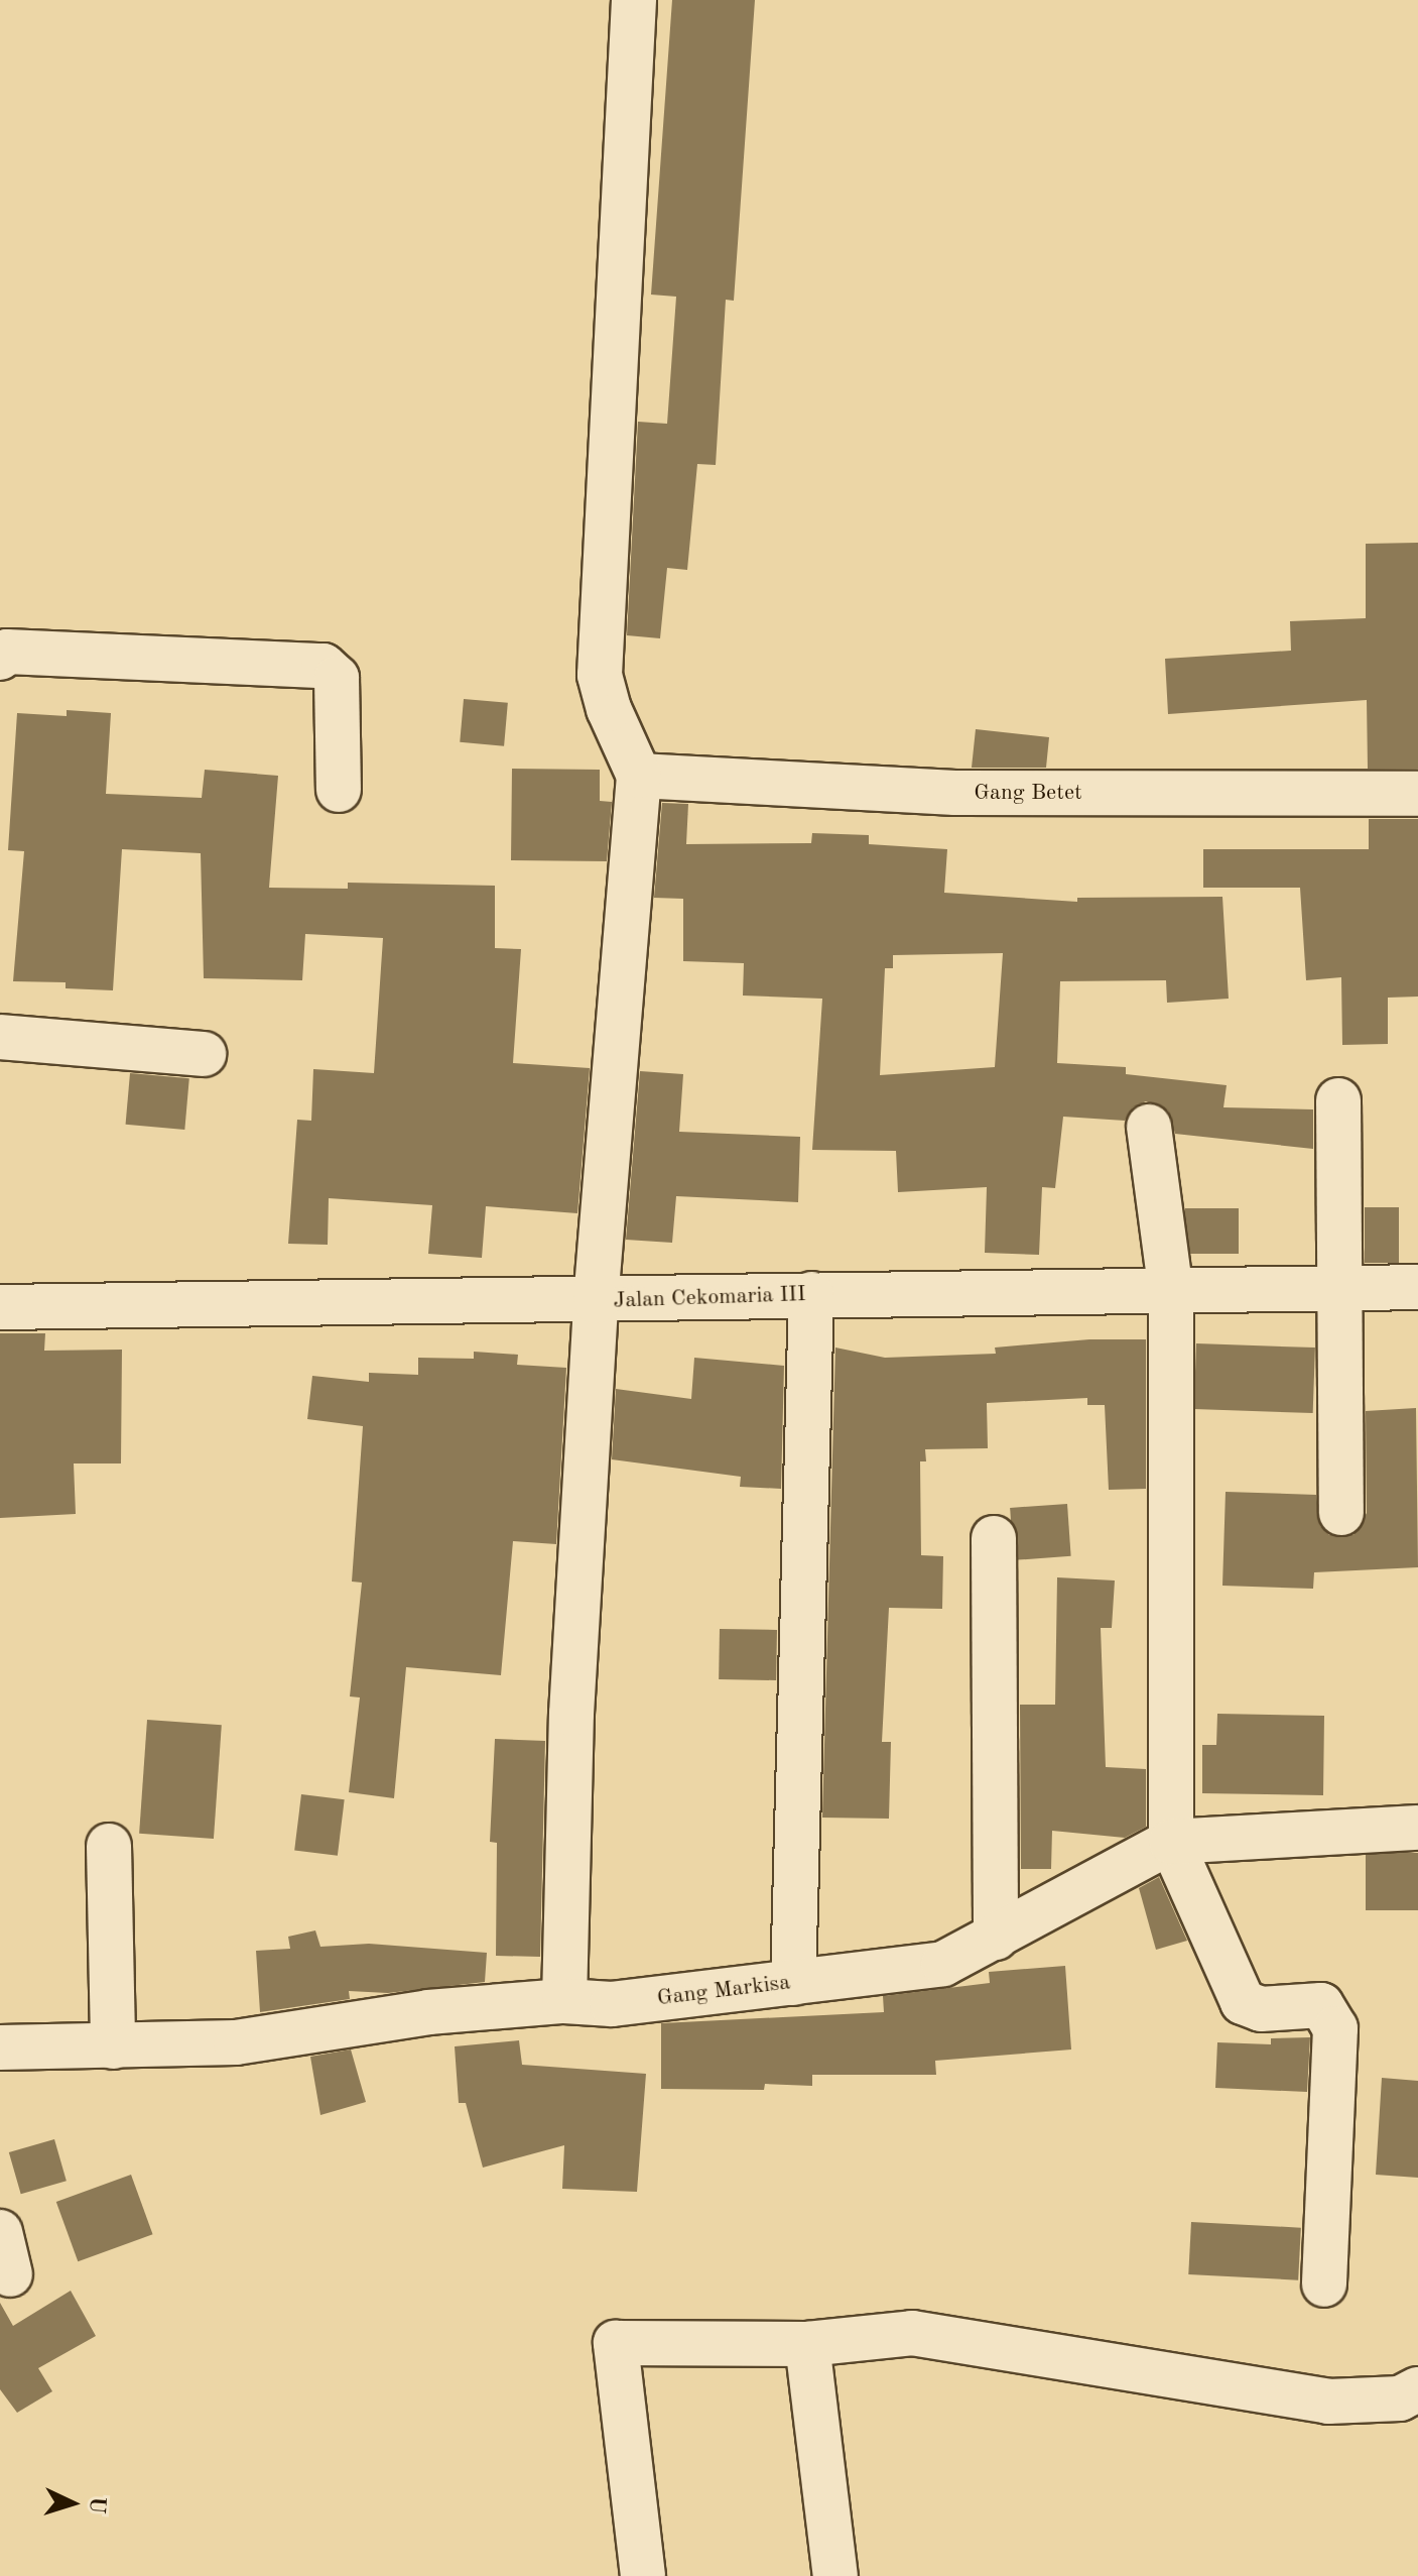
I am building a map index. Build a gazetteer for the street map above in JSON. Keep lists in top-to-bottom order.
{
  "streets": {
    "street": ["Gang Betet", "Jalan Cekomaria III", "Gang Markisa"]
  },
  "north": "right"
}
